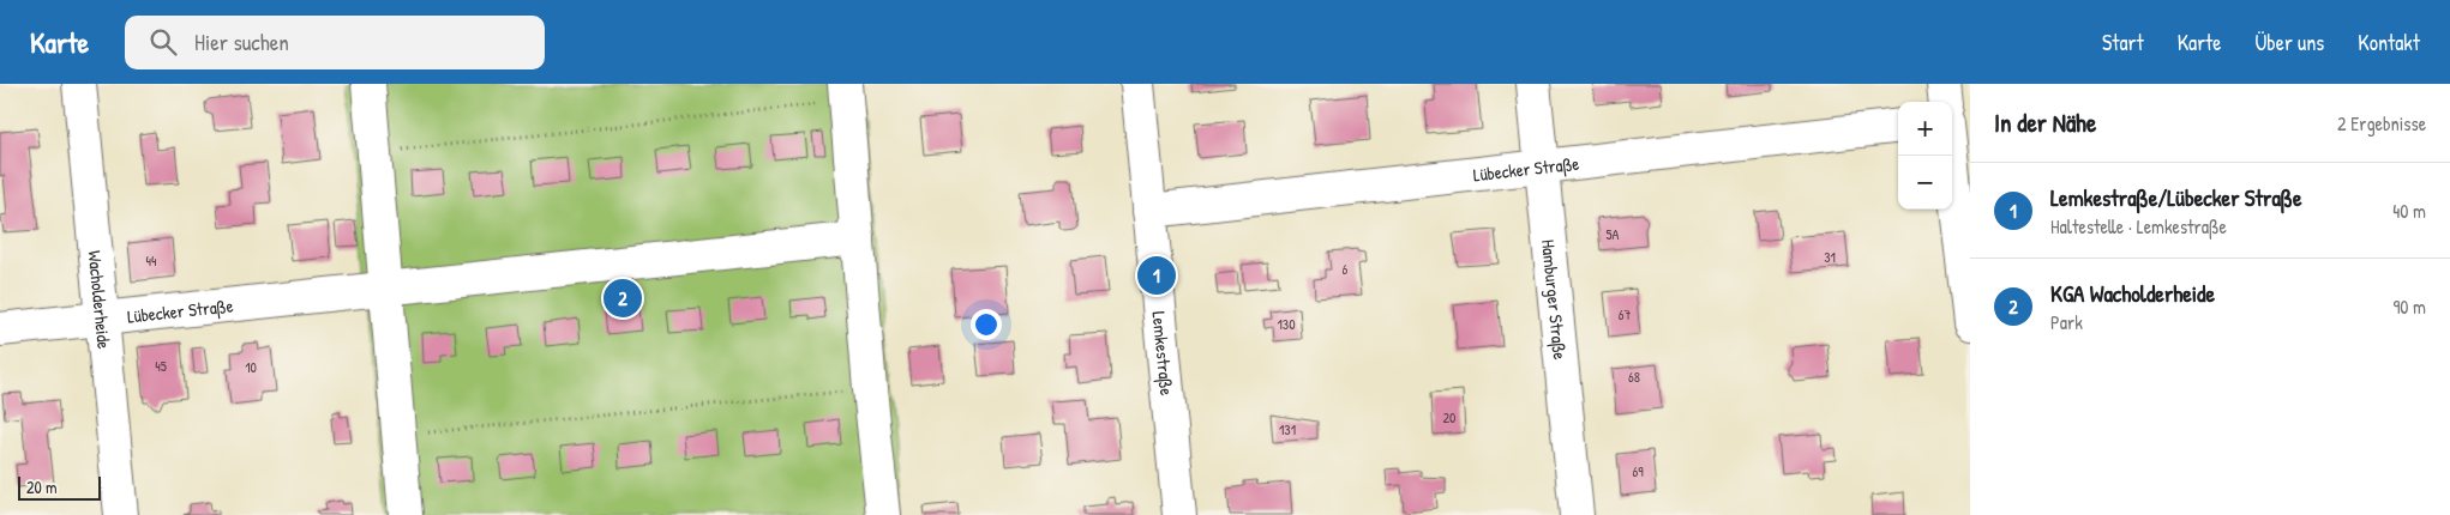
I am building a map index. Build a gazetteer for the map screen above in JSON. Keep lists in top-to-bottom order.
{
  "streets": {
    "street": [
      "Lübecker Straße",
      "Wacholderheide",
      "Hamburger Straße",
      "Lemkestraße"
    ]
  },
  "crossings": [
    ["Lübecker Straße", "Wacholderheide"],
    ["Lübecker Straße", "Hamburger Straße"],
    ["Lübecker Straße", "Lemkestraße"]
  ],
  "house_numbers": [
    "5A",
    "31",
    "44",
    "6",
    "67",
    "130",
    "45",
    "10",
    "68",
    "20",
    "131",
    "69"
  ],
  "scale_bar": "20 m",
  "page": {
    "header": "Karte",
    "search": "Hier suchen",
    "nav": [
      "Start",
      "Karte",
      "Über uns",
      "Kontakt"
    ],
    "heading": ["In der Nähe", "2 Ergebnisse"],
    "map_buttons": ["+", "−"],
    "list": [
      {
        "mark": "1",
        "name": "Lemkestraße/Lübecker Straße",
        "note": "Haltestelle · Lemkestraße",
        "value": "40 m"
      },
      {
        "mark": "2",
        "name": "KGA Wacholderheide",
        "note": "Park",
        "value": "90 m"
      }
    ],
    "pins": ["1", "2"],
    "scale": "20 m"
  }
}
